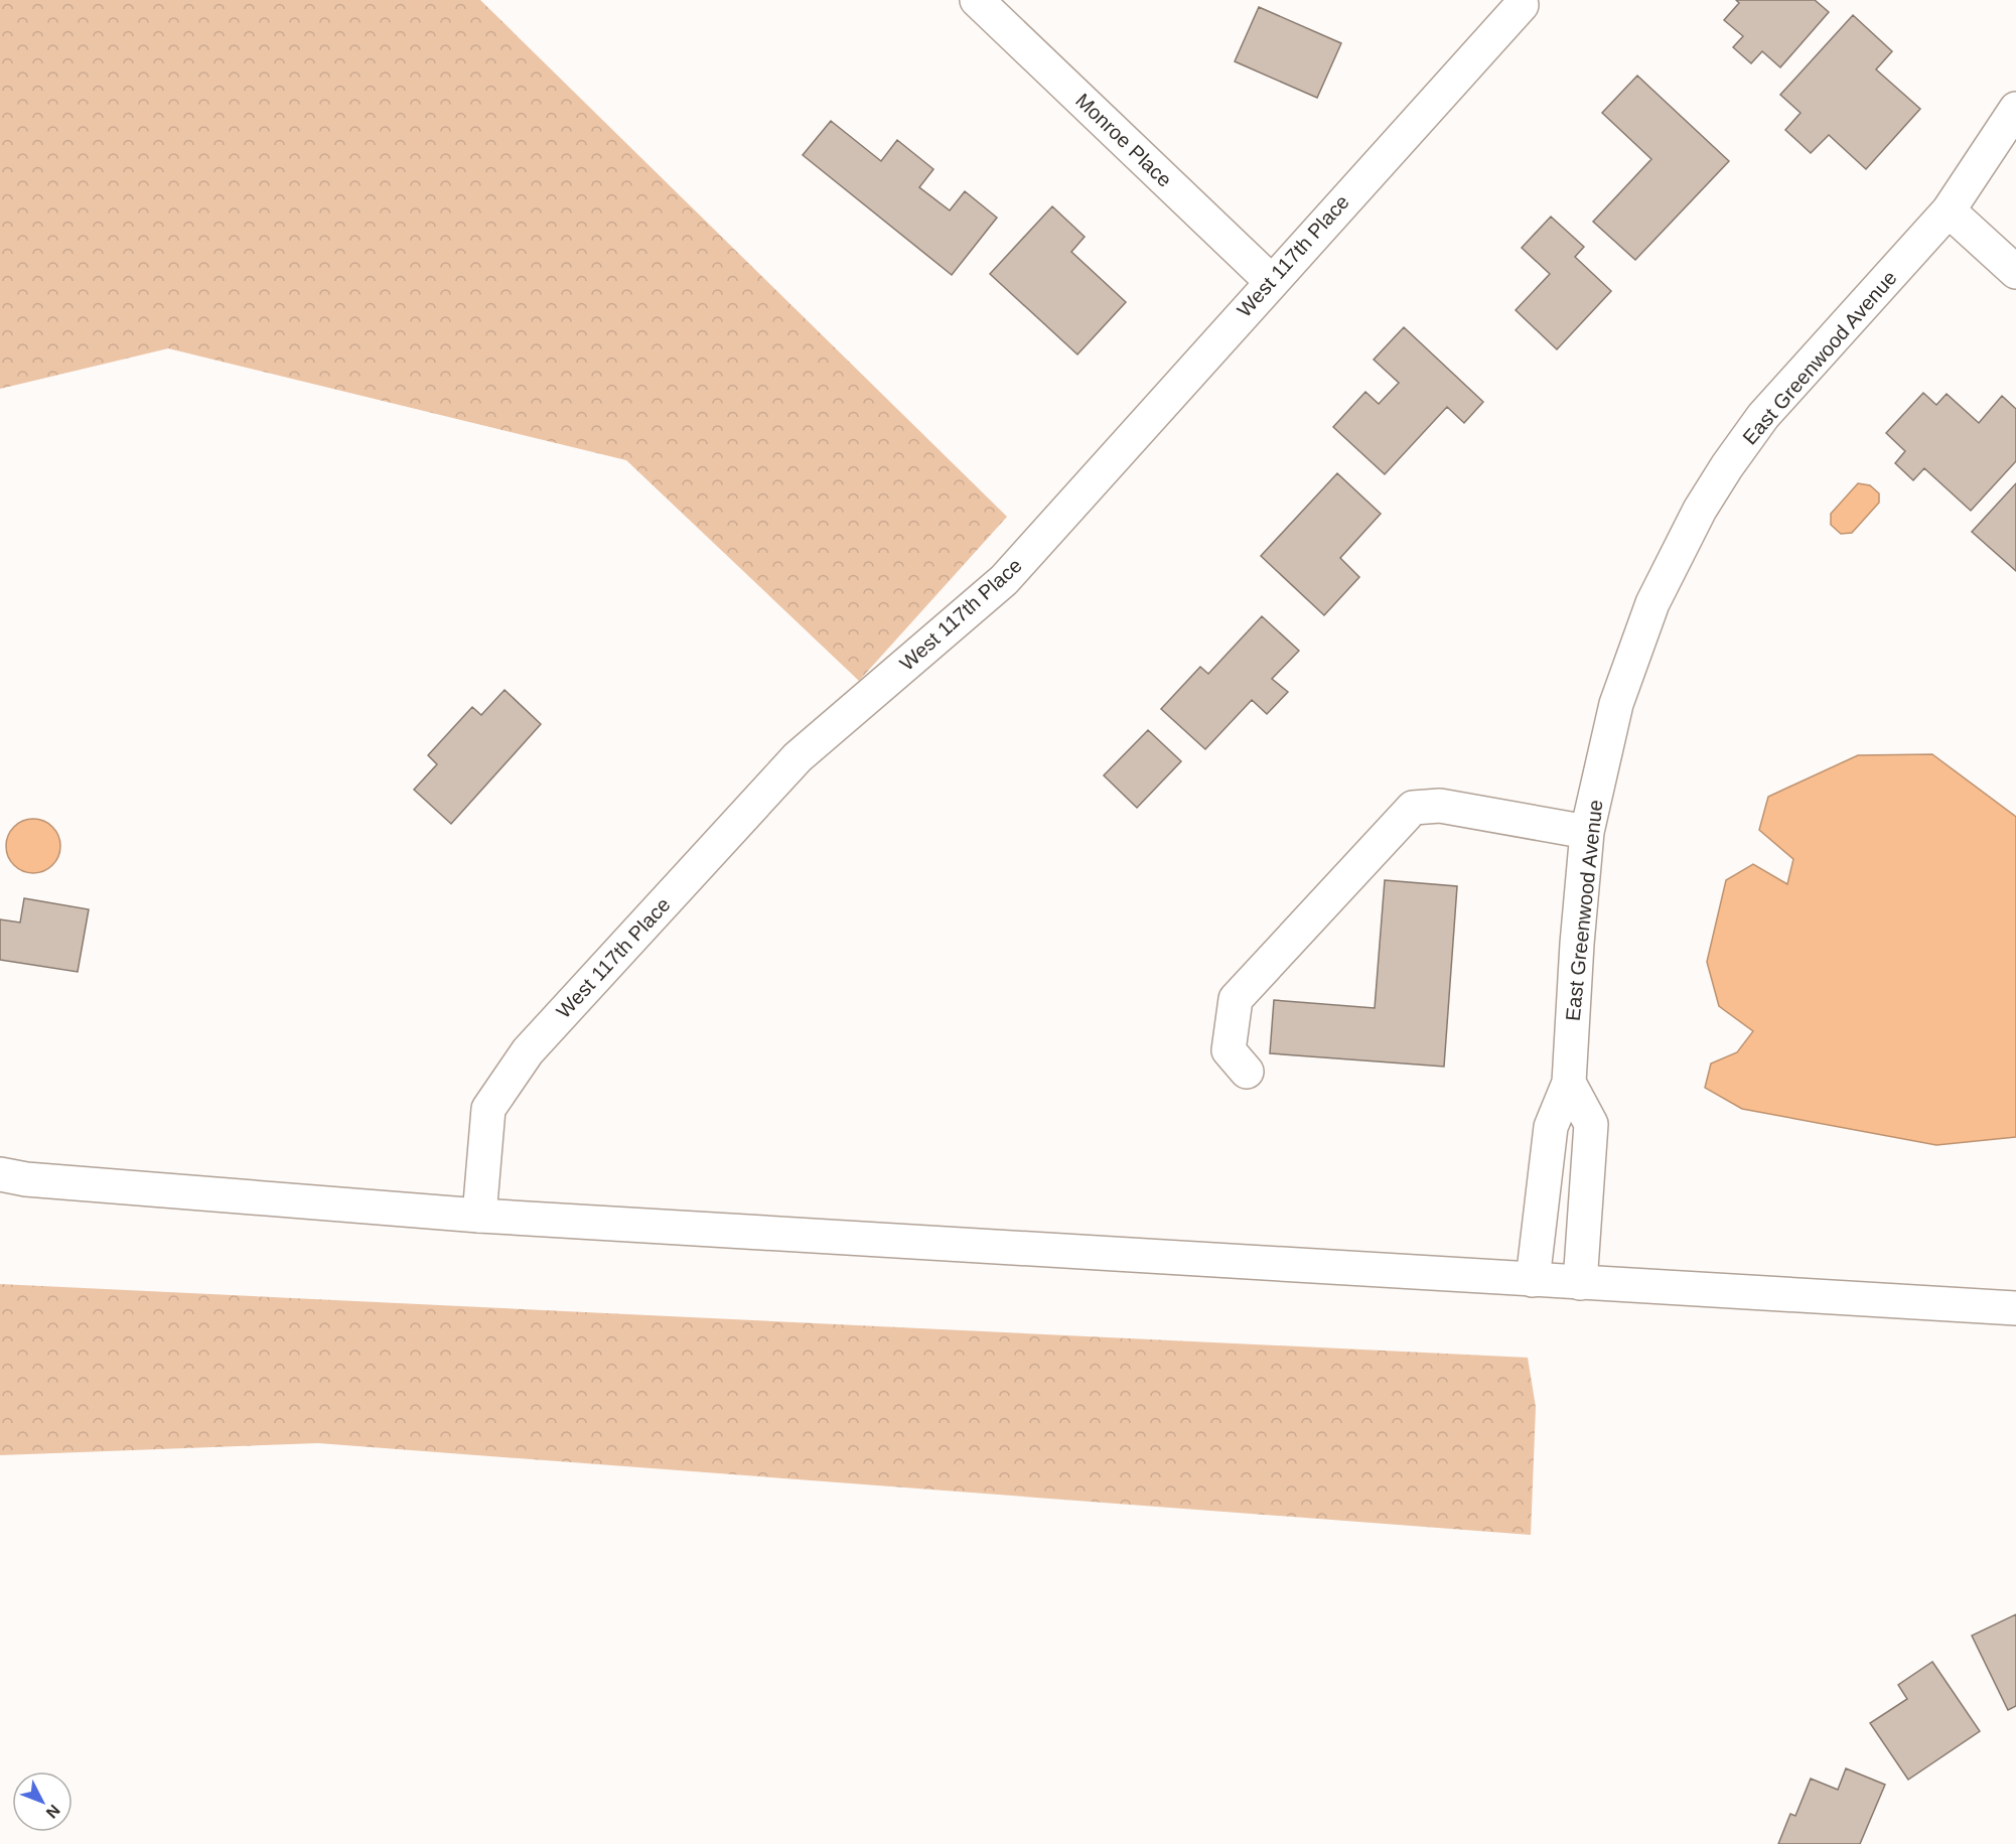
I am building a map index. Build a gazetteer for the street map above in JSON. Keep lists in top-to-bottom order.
{
  "streets": {
    "street": ["Monroe Place", "West 117th Place", "East Greenwood Avenue"]
  },
  "crossings": [
    ["Monroe Place", "West 117th Place"]
  ],
  "north": "bottom right"
}
